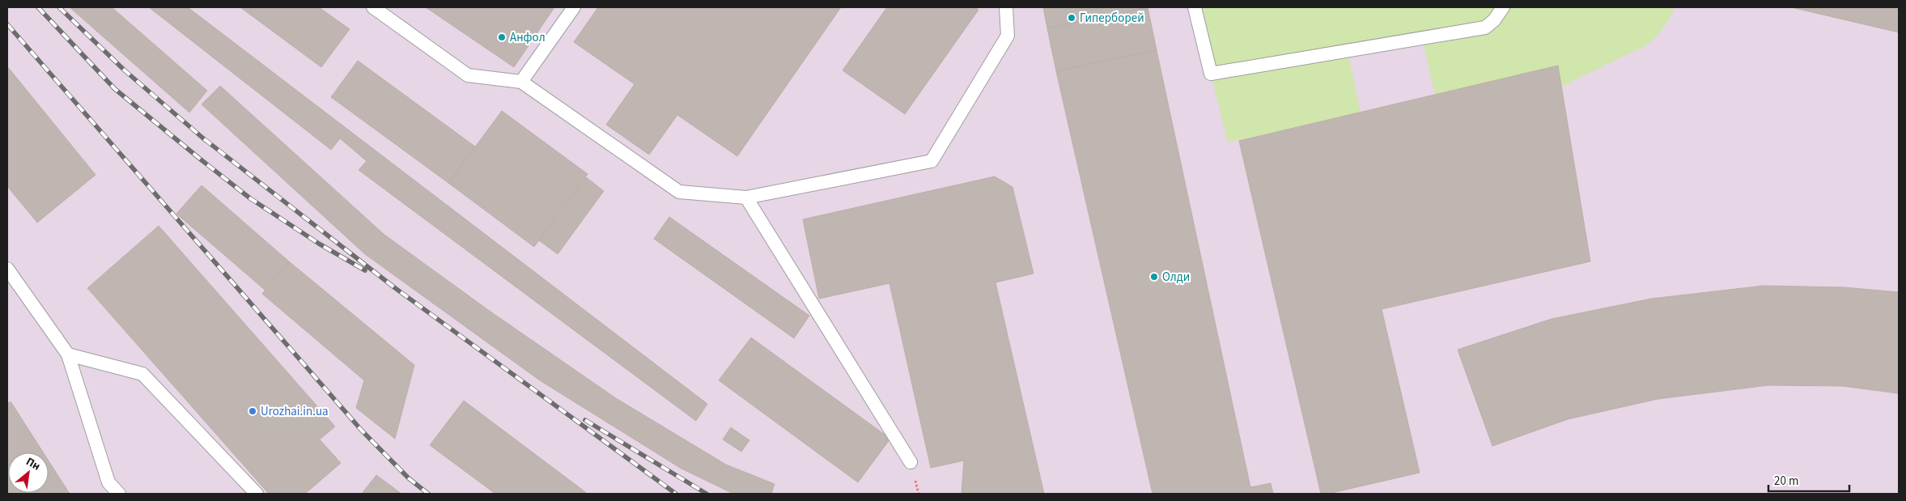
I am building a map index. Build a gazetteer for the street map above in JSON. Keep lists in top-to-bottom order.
{
  "places": [
    "Гиперборей",
    "Анфол",
    "Олди",
    "Urozhai.in.ua"
  ],
  "scale_bar": "20 m",
  "north": "top right"
}
